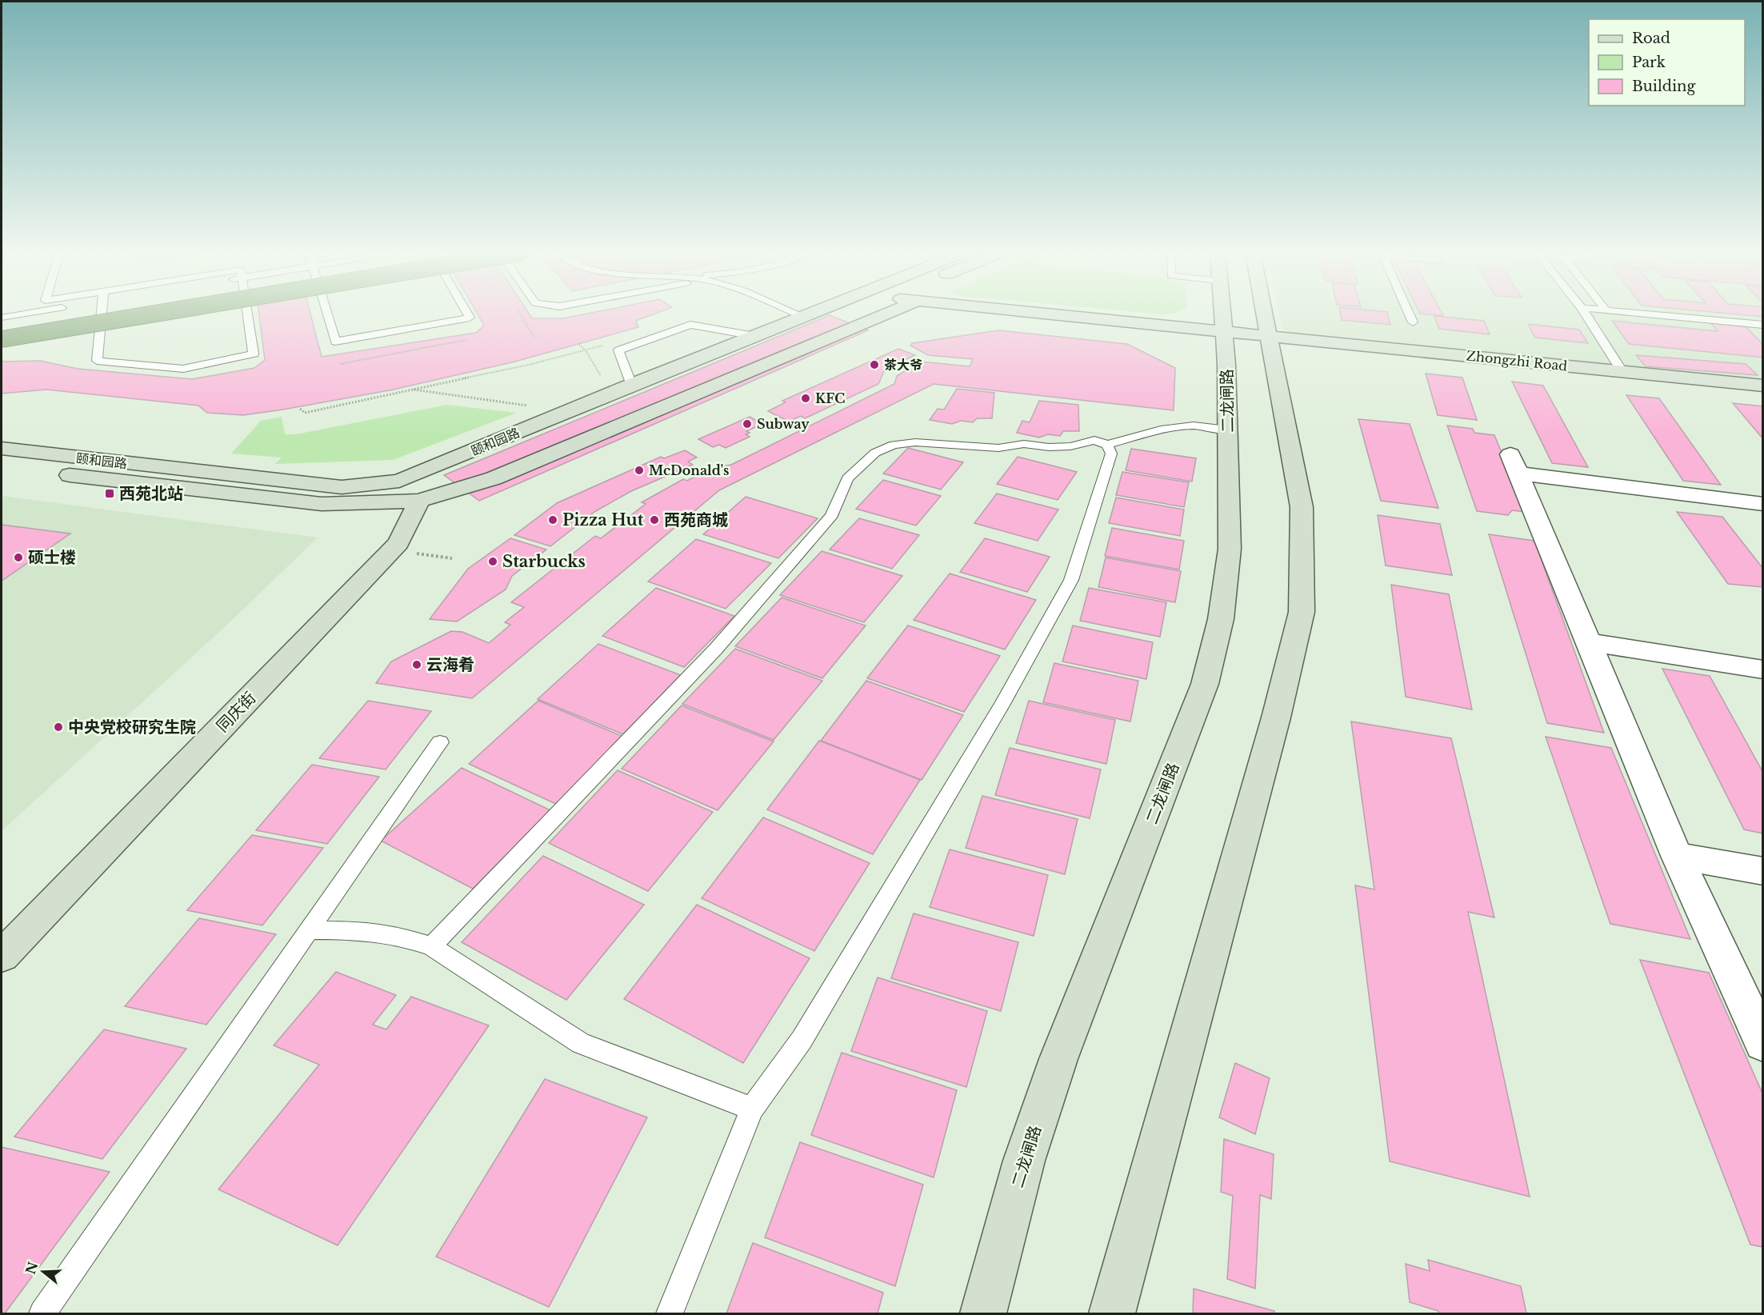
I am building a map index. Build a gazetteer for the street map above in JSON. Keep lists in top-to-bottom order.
{
  "streets": {
    "main road": [
      "Zhongzhi Road",
      "二龙闸路",
      "颐和园路",
      "同庆街"
    ]
  },
  "crossings": [
    ["Zhongzhi Road", "二龙闸路"],
    ["颐和园路", "同庆街"]
  ],
  "places": {
    "other": [
      "茶大爷",
      "KFC",
      "Subway",
      "McDonald's",
      "Pizza Hut",
      "西苑商城",
      "硕士楼",
      "Starbucks",
      "云海肴",
      "中央党校研究生院"
    ],
    "transit": ["西苑北站"]
  },
  "legend": ["Road", "Park", "Building"],
  "north": "left"
}
